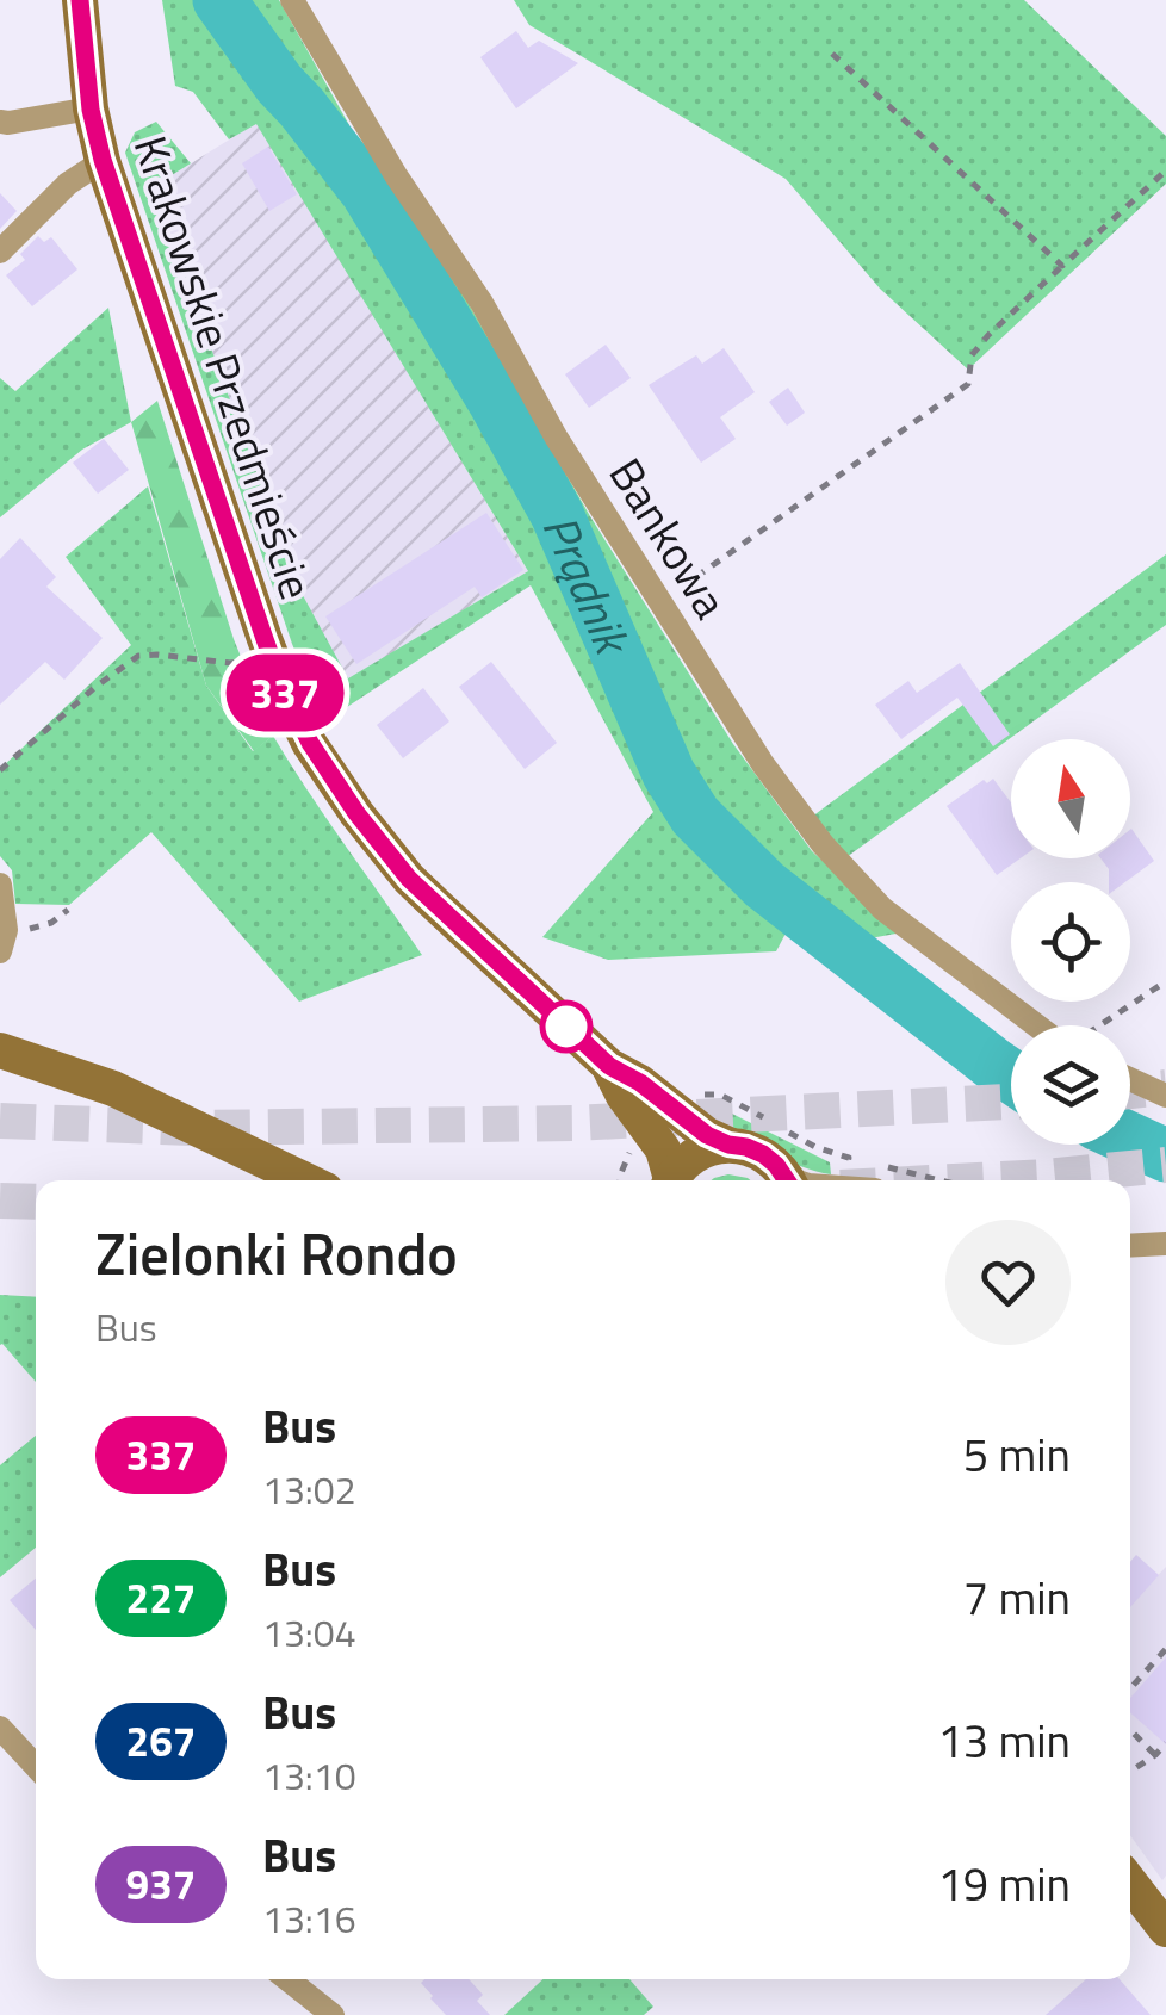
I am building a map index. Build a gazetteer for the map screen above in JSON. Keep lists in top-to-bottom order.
{
  "streets": {
    "main road": ["Krakowskie Przedmieście"],
    "street": ["Bankowa"]
  },
  "water": ["Prądnik"],
  "lines": ["bus line 337"],
  "north": "top",
  "page": {
    "on_map": "337",
    "heading": ["Zielonki Rondo", "Bus"],
    "list": [
      {
        "mark": "337",
        "name": "Bus",
        "note": "13:02",
        "value": "5 min"
      },
      {
        "mark": "227",
        "name": "Bus",
        "note": "13:04",
        "value": "7 min"
      },
      {
        "mark": "267",
        "name": "Bus",
        "note": "13:10",
        "value": "13 min"
      },
      {
        "mark": "937",
        "name": "Bus",
        "note": "13:16",
        "value": "19 min"
      }
    ]
  }
}
